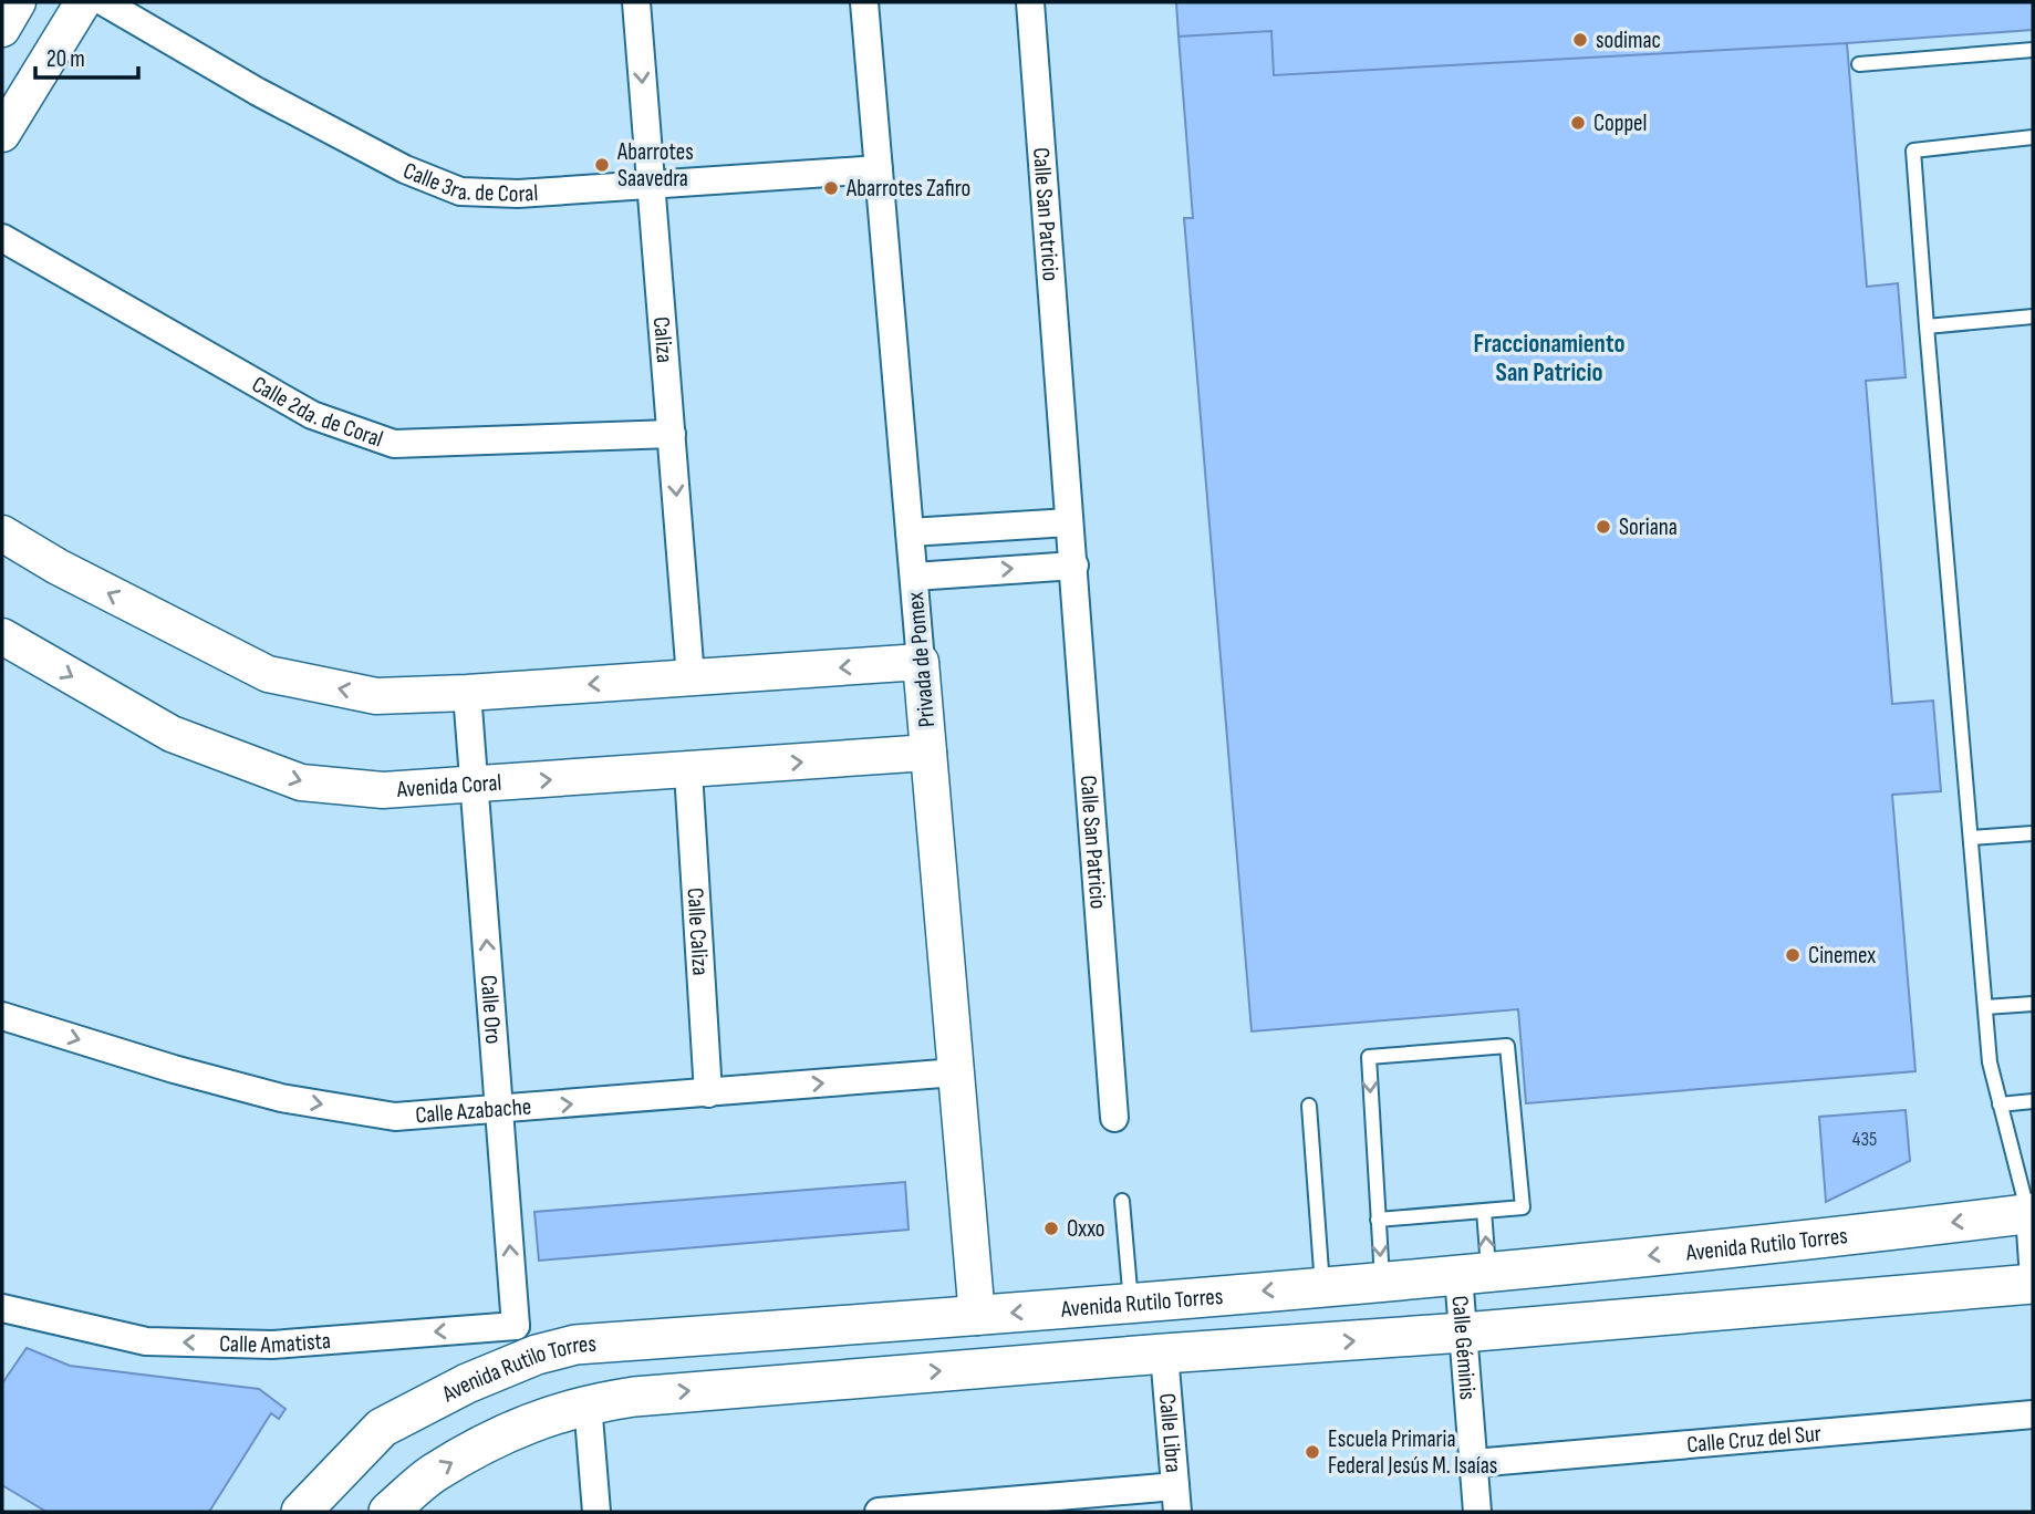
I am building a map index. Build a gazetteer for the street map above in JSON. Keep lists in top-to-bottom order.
{
  "streets": {
    "main road": ["Avenida Rutilo Torres"],
    "street": [
      "Calle 3ra. de Coral",
      "Calle San Patricio",
      "Caliza",
      "Calle 2da. de Coral",
      "Privada de Pomex",
      "Avenida Coral",
      "Calle Caliza",
      "Calle Oro",
      "Calle Azabache",
      "Calle Amatista",
      "Calle Géminis",
      "Calle Libra",
      "Calle Cruz del Sur"
    ]
  },
  "crossings": [
    ["Calle 3ra. de Coral", "Caliza"],
    ["Calle 3ra. de Coral", "Privada de Pomex"],
    ["Caliza", "Calle 2da. de Coral"],
    ["Privada de Pomex", "Avenida Coral"],
    ["Privada de Pomex", "Calle Azabache"],
    ["Privada de Pomex", "Avenida Rutilo Torres"],
    ["Avenida Coral", "Calle Caliza"],
    ["Avenida Coral", "Calle Oro"],
    ["Calle Caliza", "Calle Azabache"],
    ["Calle Oro", "Calle Azabache"],
    ["Calle Oro", "Avenida Rutilo Torres"],
    ["Calle Oro", "Calle Amatista"],
    ["Avenida Rutilo Torres", "Calle Amatista"],
    ["Avenida Rutilo Torres", "Calle Géminis"],
    ["Calle Géminis", "Calle Cruz del Sur"]
  ],
  "one_way": [
    "Caliza",
    "Calle Oro",
    "Calle Azabache",
    "Calle Amatista"
  ],
  "districts": ["Fraccionamiento San Patricio"],
  "places": [
    "sodimac",
    "Coppel",
    "Abarrotes Saavedra",
    "Abarrotes Zafiro",
    "Soriana",
    "Cinemex",
    "Oxxo",
    "Escuela Primaria Federal Jesús M. Isaías"
  ],
  "house_numbers": ["435"],
  "scale_bar": "20 m"
}
